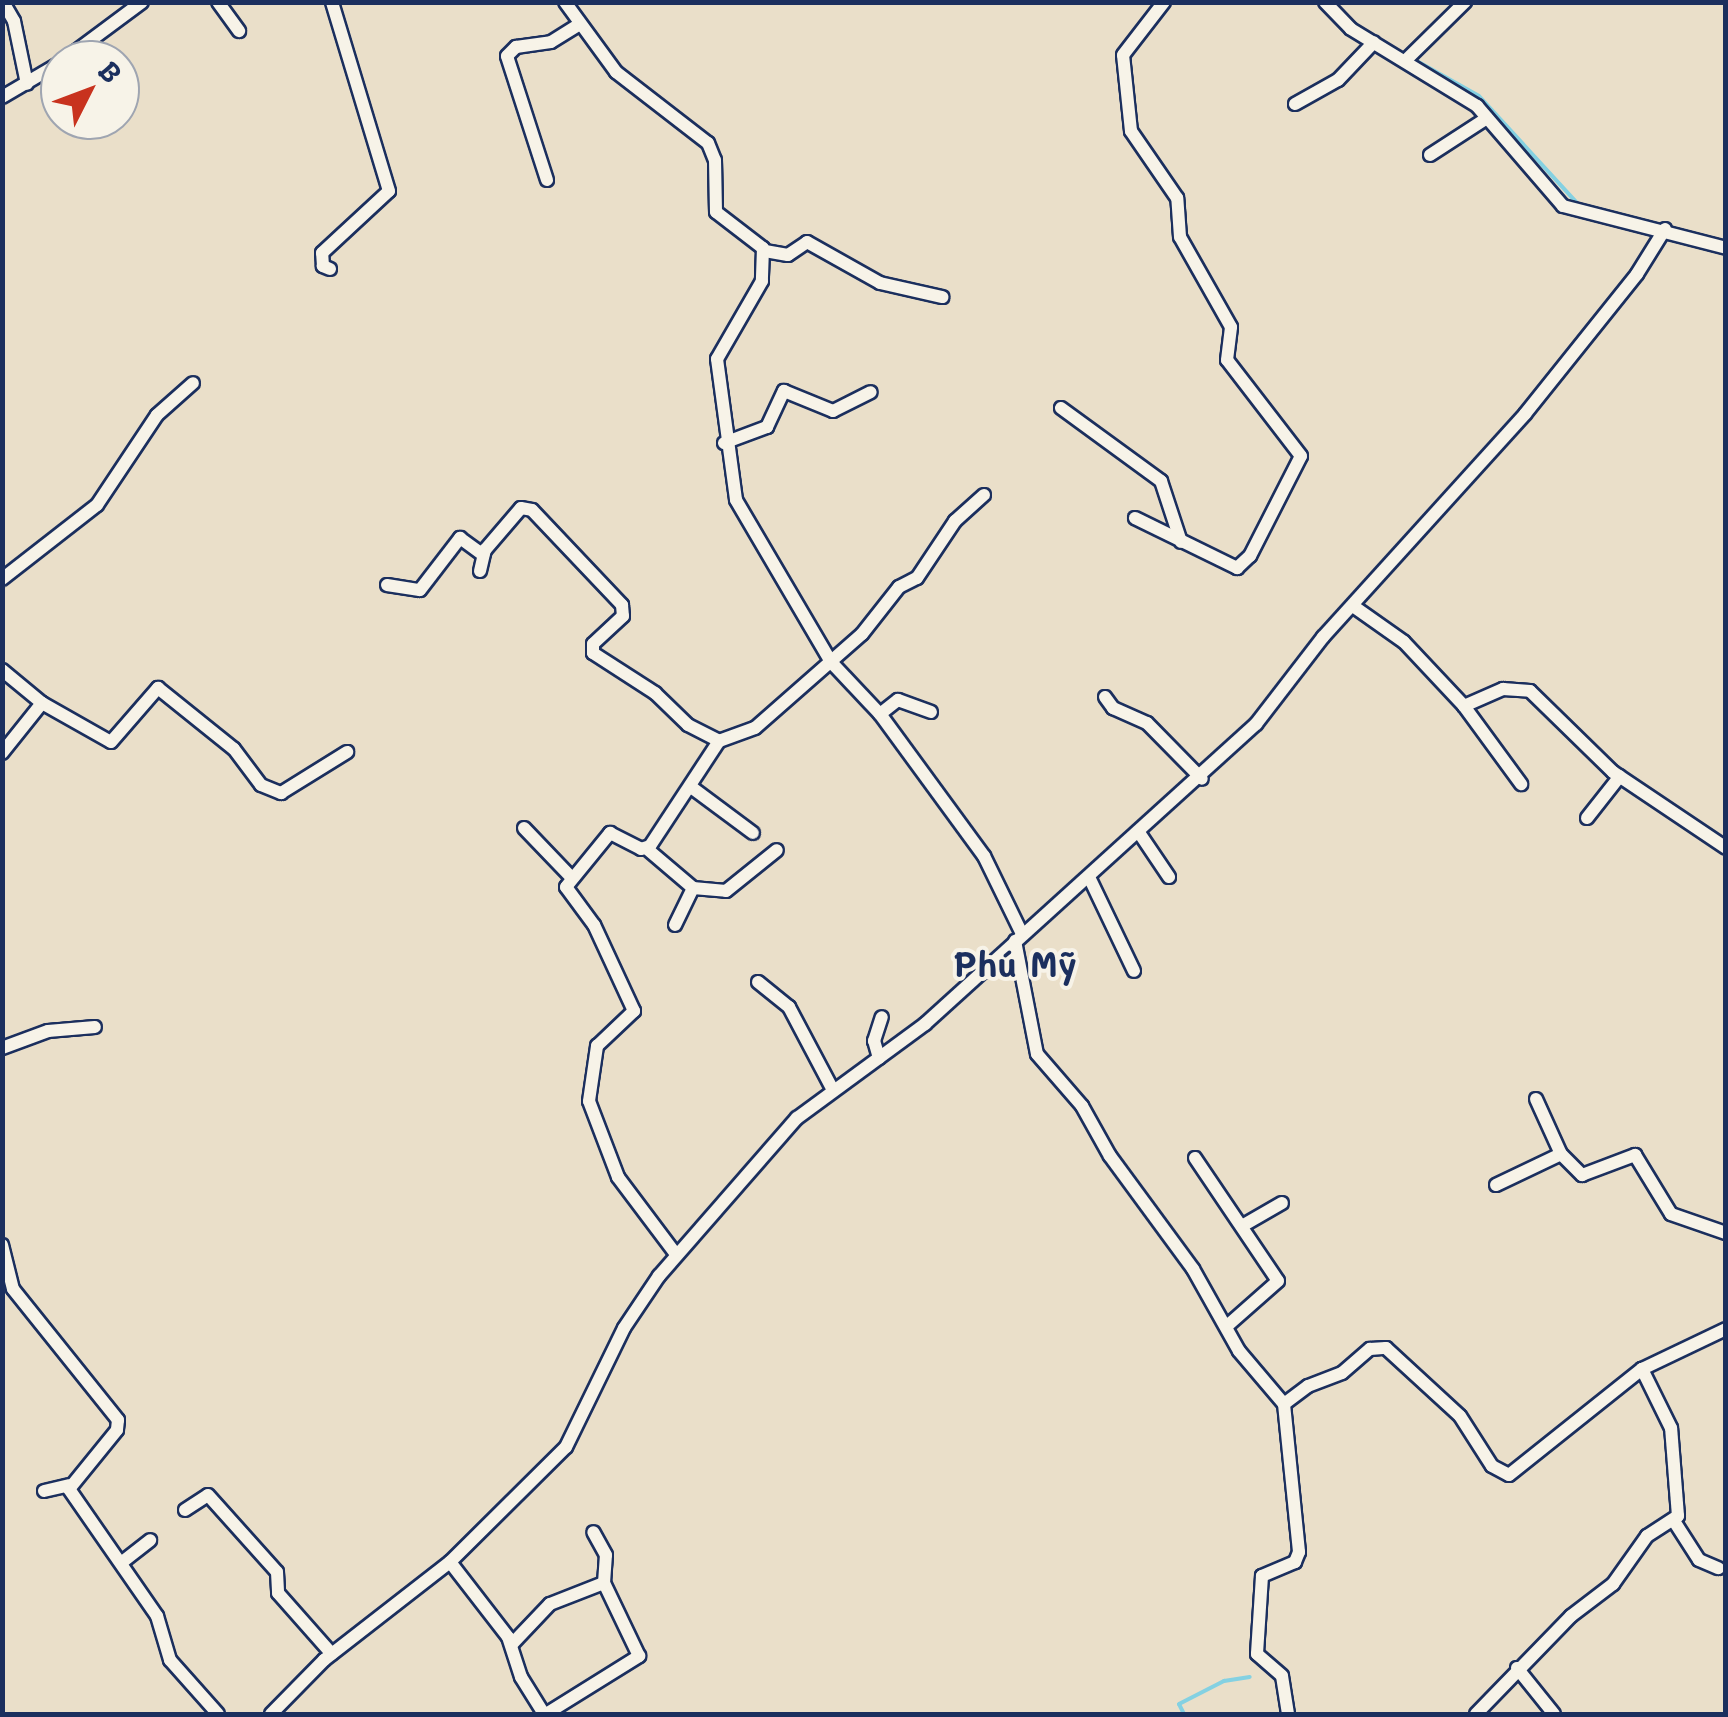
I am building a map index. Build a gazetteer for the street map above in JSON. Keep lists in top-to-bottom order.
{
  "districts": ["Phú Mỹ"],
  "north": "top right"
}
